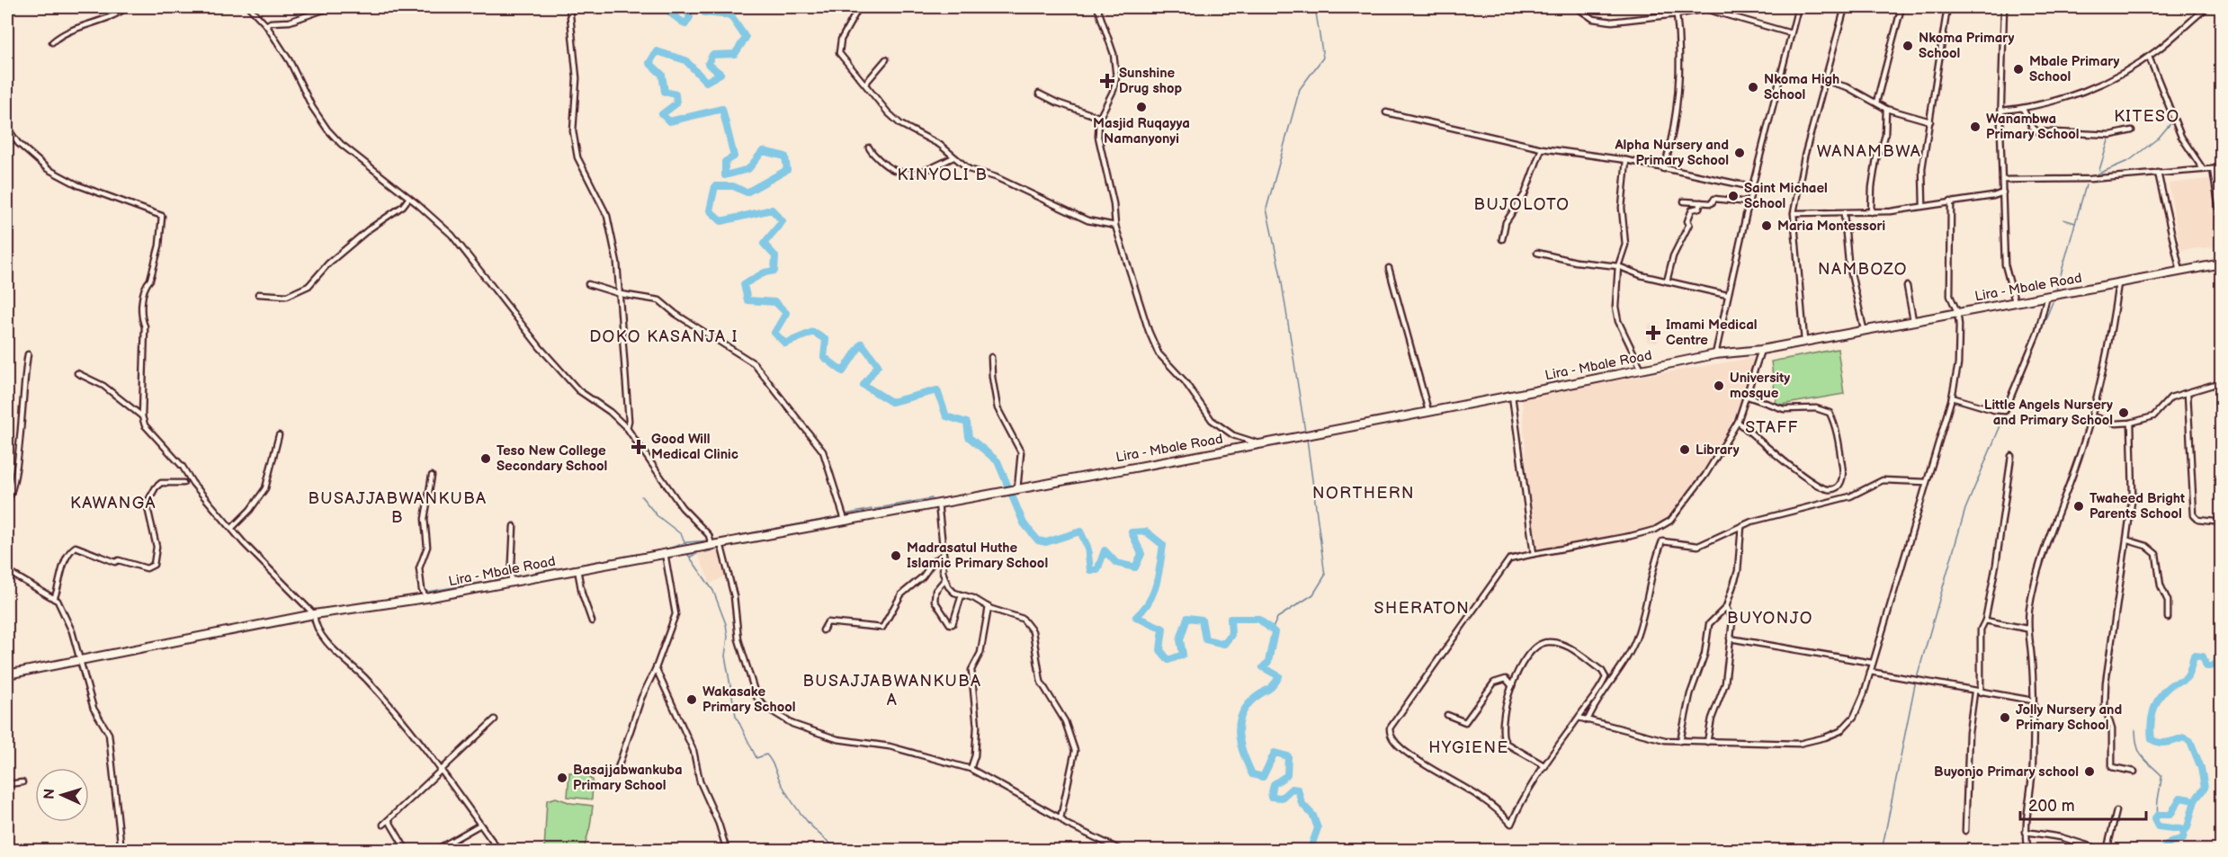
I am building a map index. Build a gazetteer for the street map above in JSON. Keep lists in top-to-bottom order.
{
  "streets": {
    "main road": ["Lira - Mbale Road"]
  },
  "districts": [
    "KITESO",
    "WANAMBWA",
    "KINYOLI B",
    "BUJOLOTO",
    "NAMBOZO",
    "DOKO KASANJA I",
    "STAFF",
    "NORTHERN",
    "BUSAJJABWANKUBA B",
    "KAWANGA",
    "SHERATON",
    "BUYONJO",
    "BUSAJJABWANKUBA A",
    "HYGIENE"
  ],
  "places": {
    "other": [
      "Nkoma Primary School",
      "Mbale Primary School",
      "Nkoma High School",
      "Masjid Ruqayya Namanyonyi",
      "Wanambwa Primary School",
      "Alpha Nursery and Primary School",
      "Saint Michael School",
      "Maria Montessori",
      "University mosque",
      "Little Angels Nursery and Primary School",
      "Library",
      "Teso New College Secondary School",
      "Twaheed Bright Parents School",
      "Madrasatul Huthe Islamic Primary School",
      "Wakasake Primary School",
      "Jolly Nursery and Primary School",
      "Buyonjo Primary school",
      "Basajjabwankuba Primary School"
    ],
    "health": ["Sunshine Drug shop", "Imami Medical Centre", "Good Will Medical Clinic"]
  },
  "scale_bar": "200 m",
  "north": "left"
}
